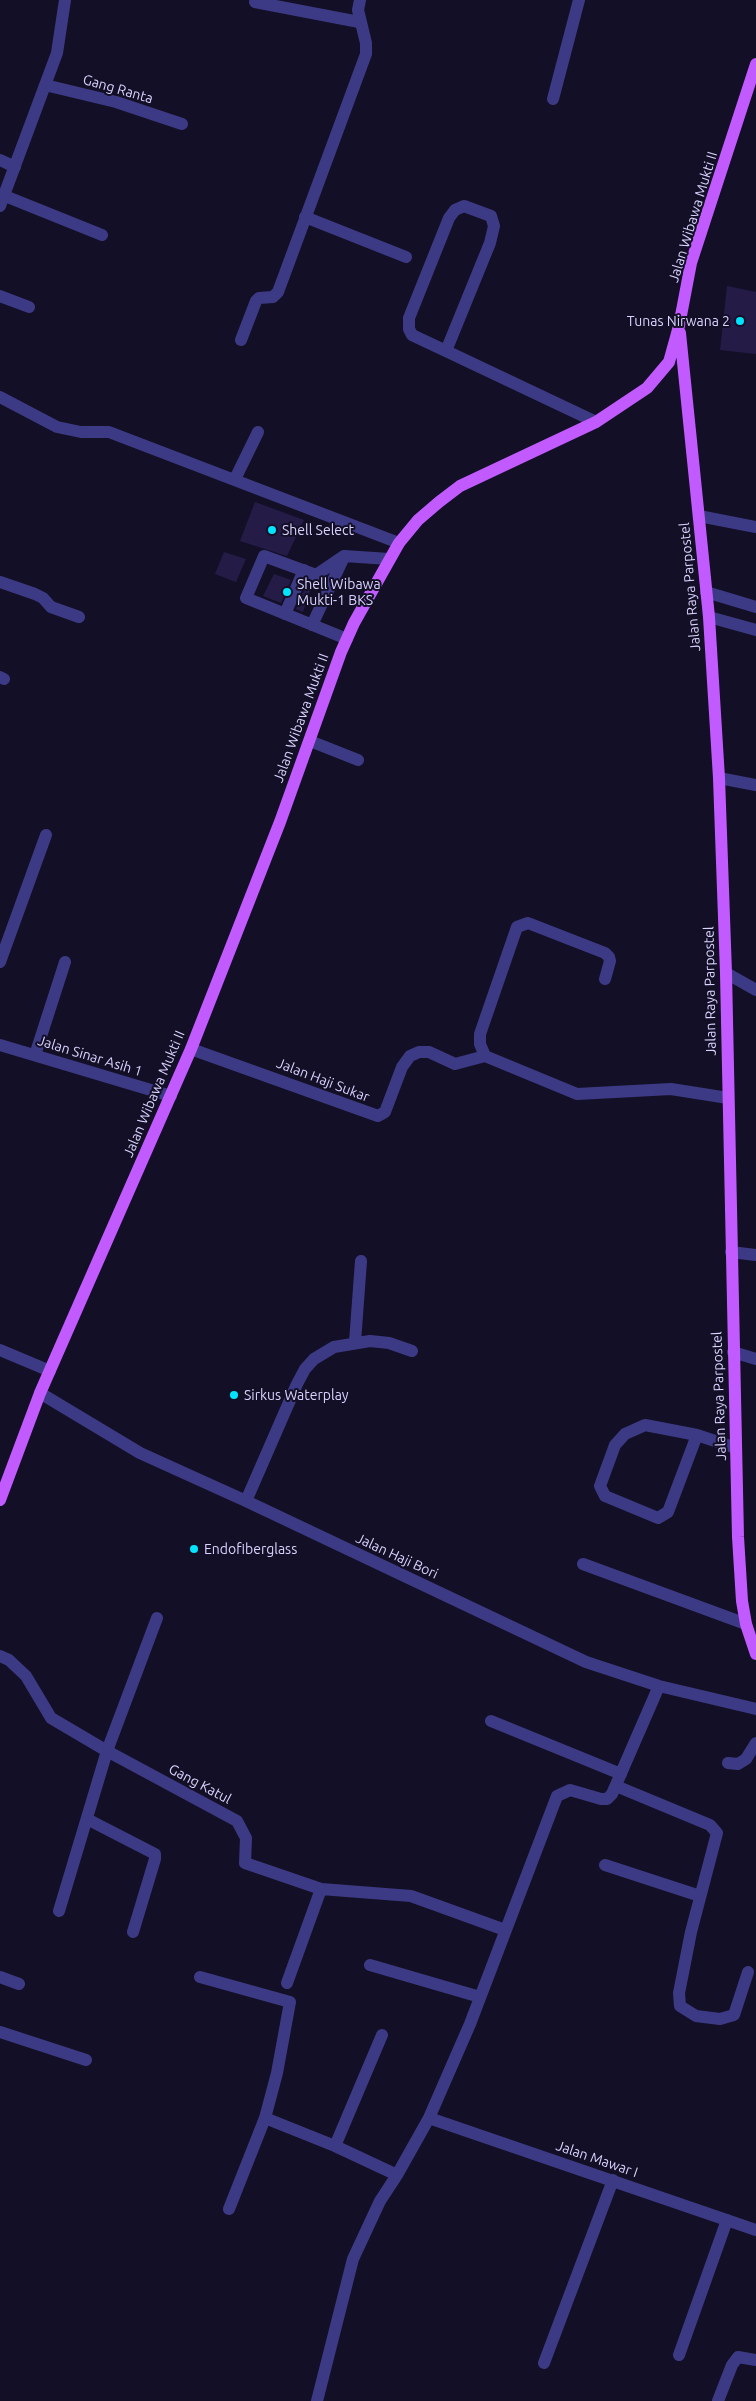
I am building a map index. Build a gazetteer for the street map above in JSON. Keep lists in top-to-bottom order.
{
  "streets": {
    "main road": ["Jalan Wibawa Mukti II", "Jalan Raya Parpostel"],
    "street": [
      "Gang Ranta",
      "Jalan Sinar Asih 1",
      "Jalan Haji Sukar",
      "Jalan Haji Bori",
      "Gang Katul",
      "Jalan Mawar I"
    ]
  },
  "crossings": [
    ["Jalan Wibawa Mukti II", "Jalan Raya Parpostel"],
    ["Jalan Wibawa Mukti II", "Jalan Sinar Asih 1"],
    ["Jalan Wibawa Mukti II", "Jalan Haji Sukar"],
    ["Jalan Wibawa Mukti II", "Jalan Haji Bori"]
  ],
  "places": [
    "Tunas Nirwana 2",
    "Shell Select",
    "Shell Wibawa Mukti-1 BKS",
    "Sirkus Waterplay",
    "Endofiberglass"
  ]
}
